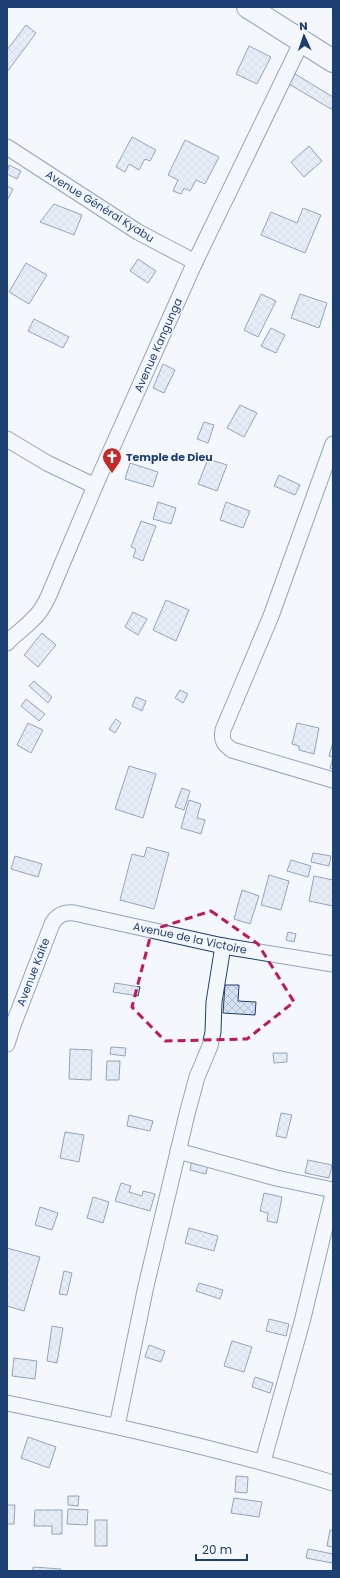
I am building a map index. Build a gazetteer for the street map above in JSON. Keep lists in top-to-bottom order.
{
  "streets": {
    "street": [
      "Avenue Général Kyabu",
      "Avenue Kangunga",
      "Avenue de la Victoire",
      "Avenue Kaite"
    ]
  },
  "crossings": [
    ["Avenue Général Kyabu", "Avenue Kangunga"],
    ["Avenue de la Victoire", "Avenue Kaite"]
  ],
  "places": {
    "church": ["Temple de Dieu"]
  },
  "scale_bar": "20 m",
  "north": "top"
}
